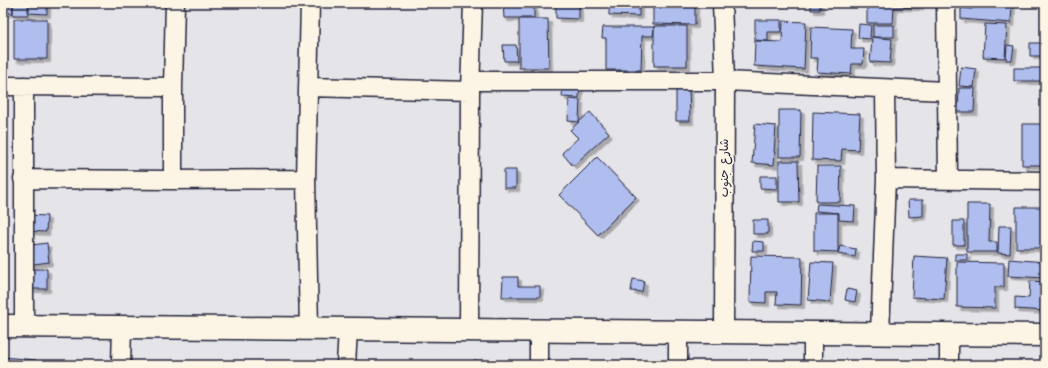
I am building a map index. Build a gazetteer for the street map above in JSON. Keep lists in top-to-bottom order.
{
  "streets": {
    "street": ["شارع جنوب"]
  }
}
